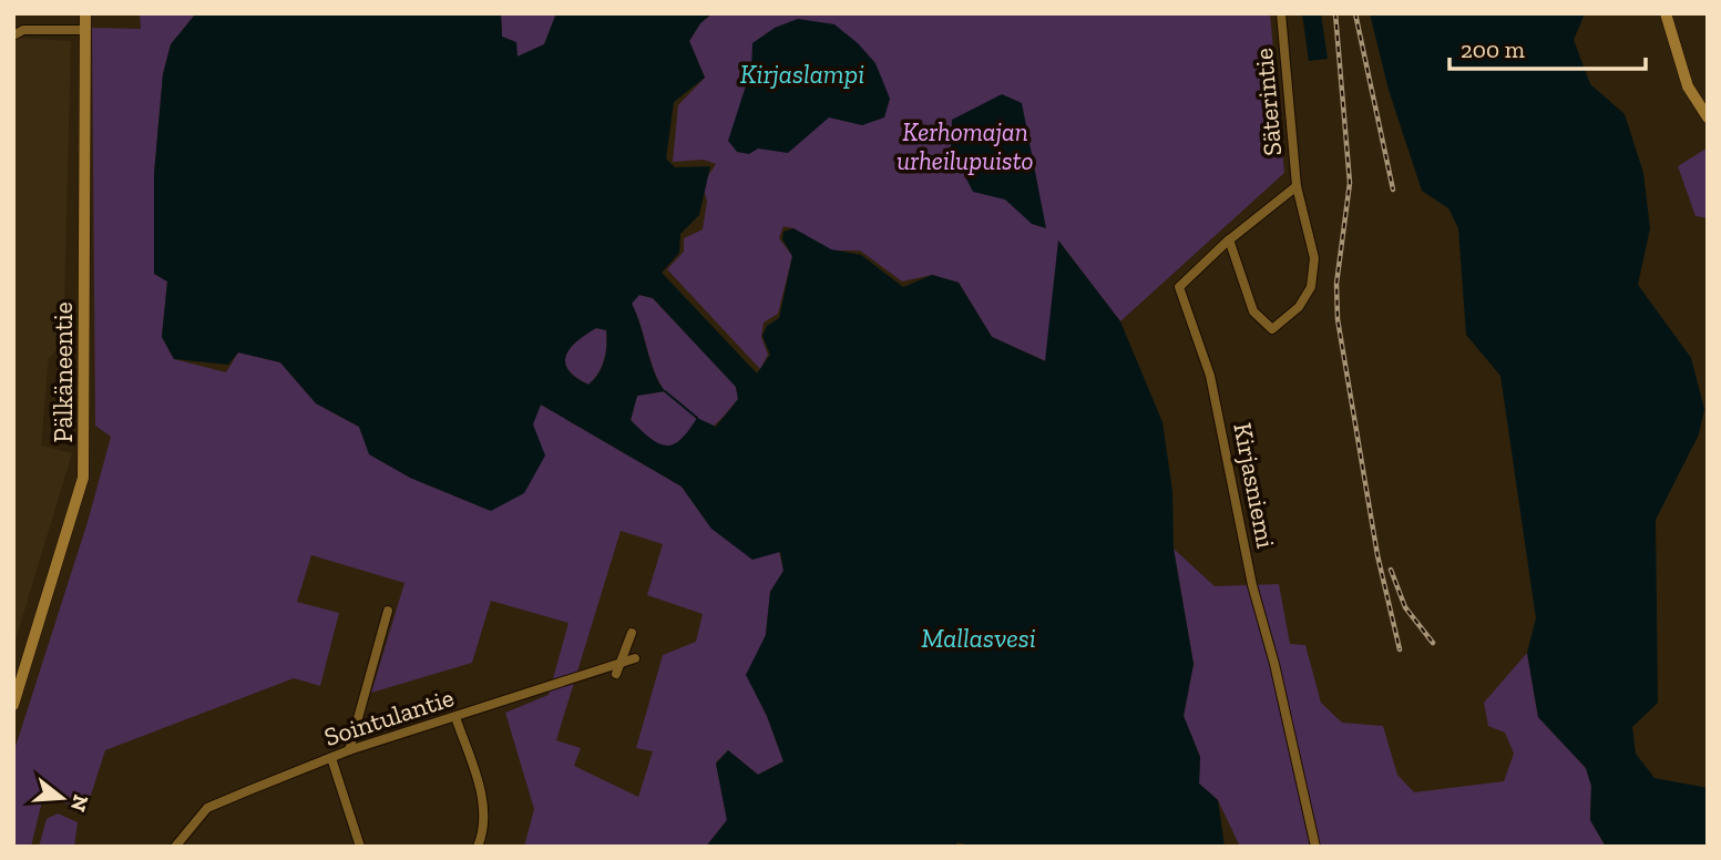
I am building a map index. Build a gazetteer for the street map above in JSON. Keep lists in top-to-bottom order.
{
  "streets": {
    "main road": ["Pälkäneentie"],
    "street": ["Säterintie", "Kirjasniemi", "Sointulantie"]
  },
  "crossings": [
    ["Säterintie", "Kirjasniemi"]
  ],
  "water": ["Kirjaslampi", "Mallasvesi"],
  "parks": ["Kerhomajan urheilupuisto"],
  "scale_bar": "200 m",
  "north": "right"
}
